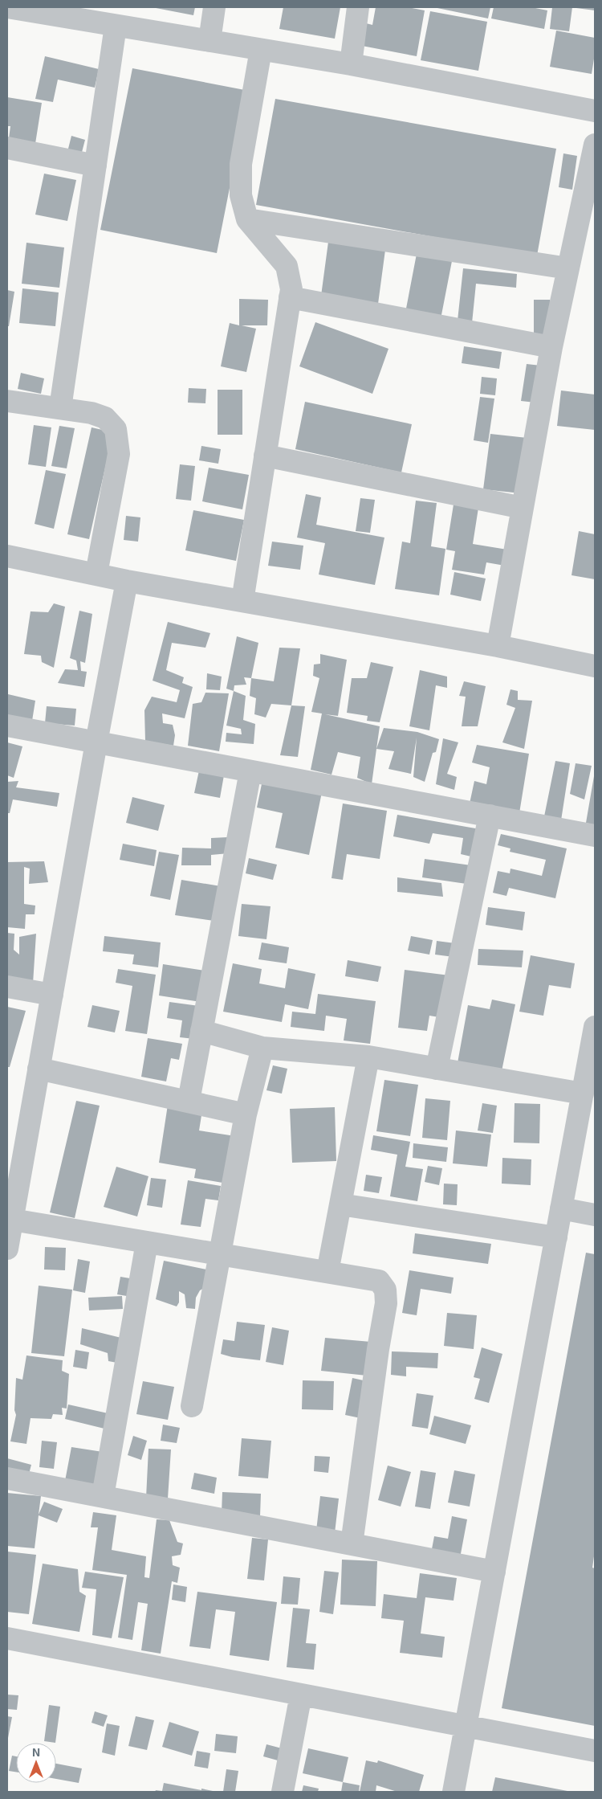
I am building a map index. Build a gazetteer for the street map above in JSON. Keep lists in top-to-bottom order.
{
  "north": "top"
}
